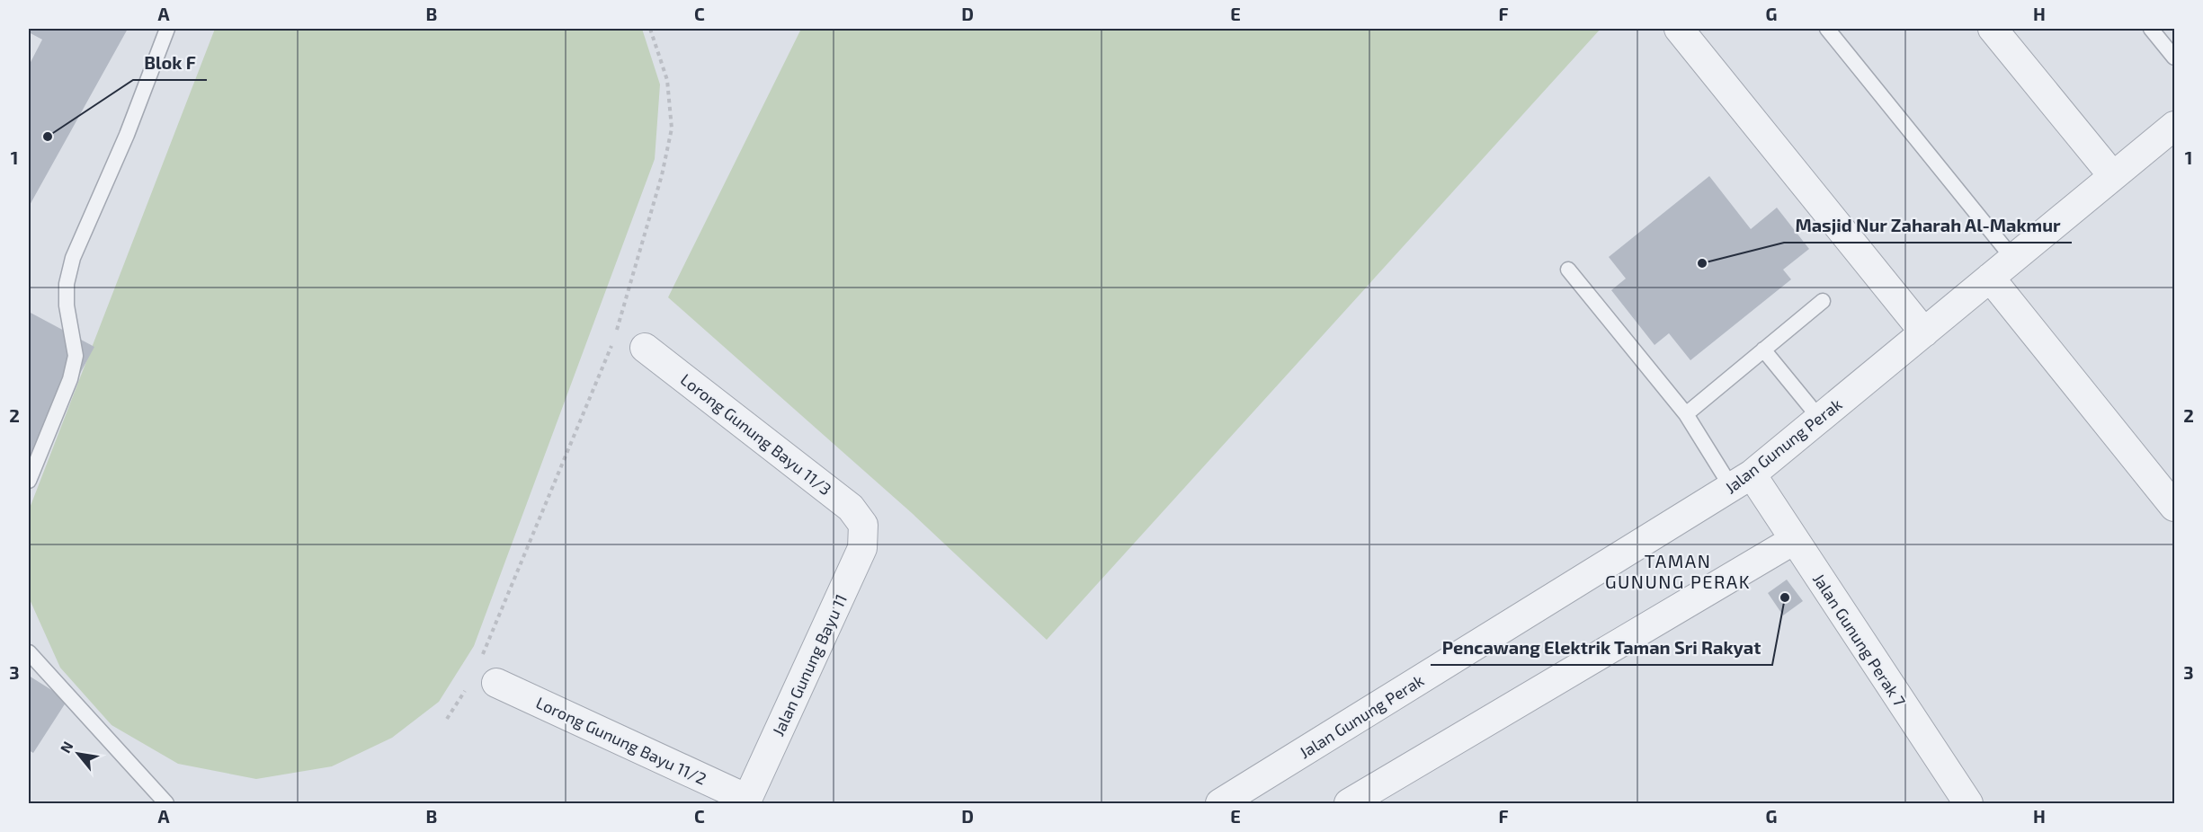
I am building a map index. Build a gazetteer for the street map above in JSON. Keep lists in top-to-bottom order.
{
  "streets": {
    "street": [
      "Lorong Gunung Bayu 11/3",
      "Jalan Gunung Perak",
      "Jalan Gunung Perak 7",
      "Jalan Gunung Bayu 11",
      "Lorong Gunung Bayu 11/2"
    ]
  },
  "crossings": [
    ["Lorong Gunung Bayu 11/3", "Jalan Gunung Bayu 11"],
    ["Jalan Gunung Perak", "Jalan Gunung Perak 7"],
    ["Jalan Gunung Bayu 11", "Lorong Gunung Bayu 11/2"]
  ],
  "districts": ["TAMAN GUNUNG PERAK"],
  "places": ["Blok F", "Masjid Nur Zaharah Al-Makmur", "Pencawang Elektrik Taman Sri Rakyat"],
  "north": "top left",
  "grid": {
    "columns": [
      "A",
      "B",
      "C",
      "D",
      "E",
      "F",
      "G",
      "H"
    ],
    "rows": ["1", "2", "3"]
  }
}
